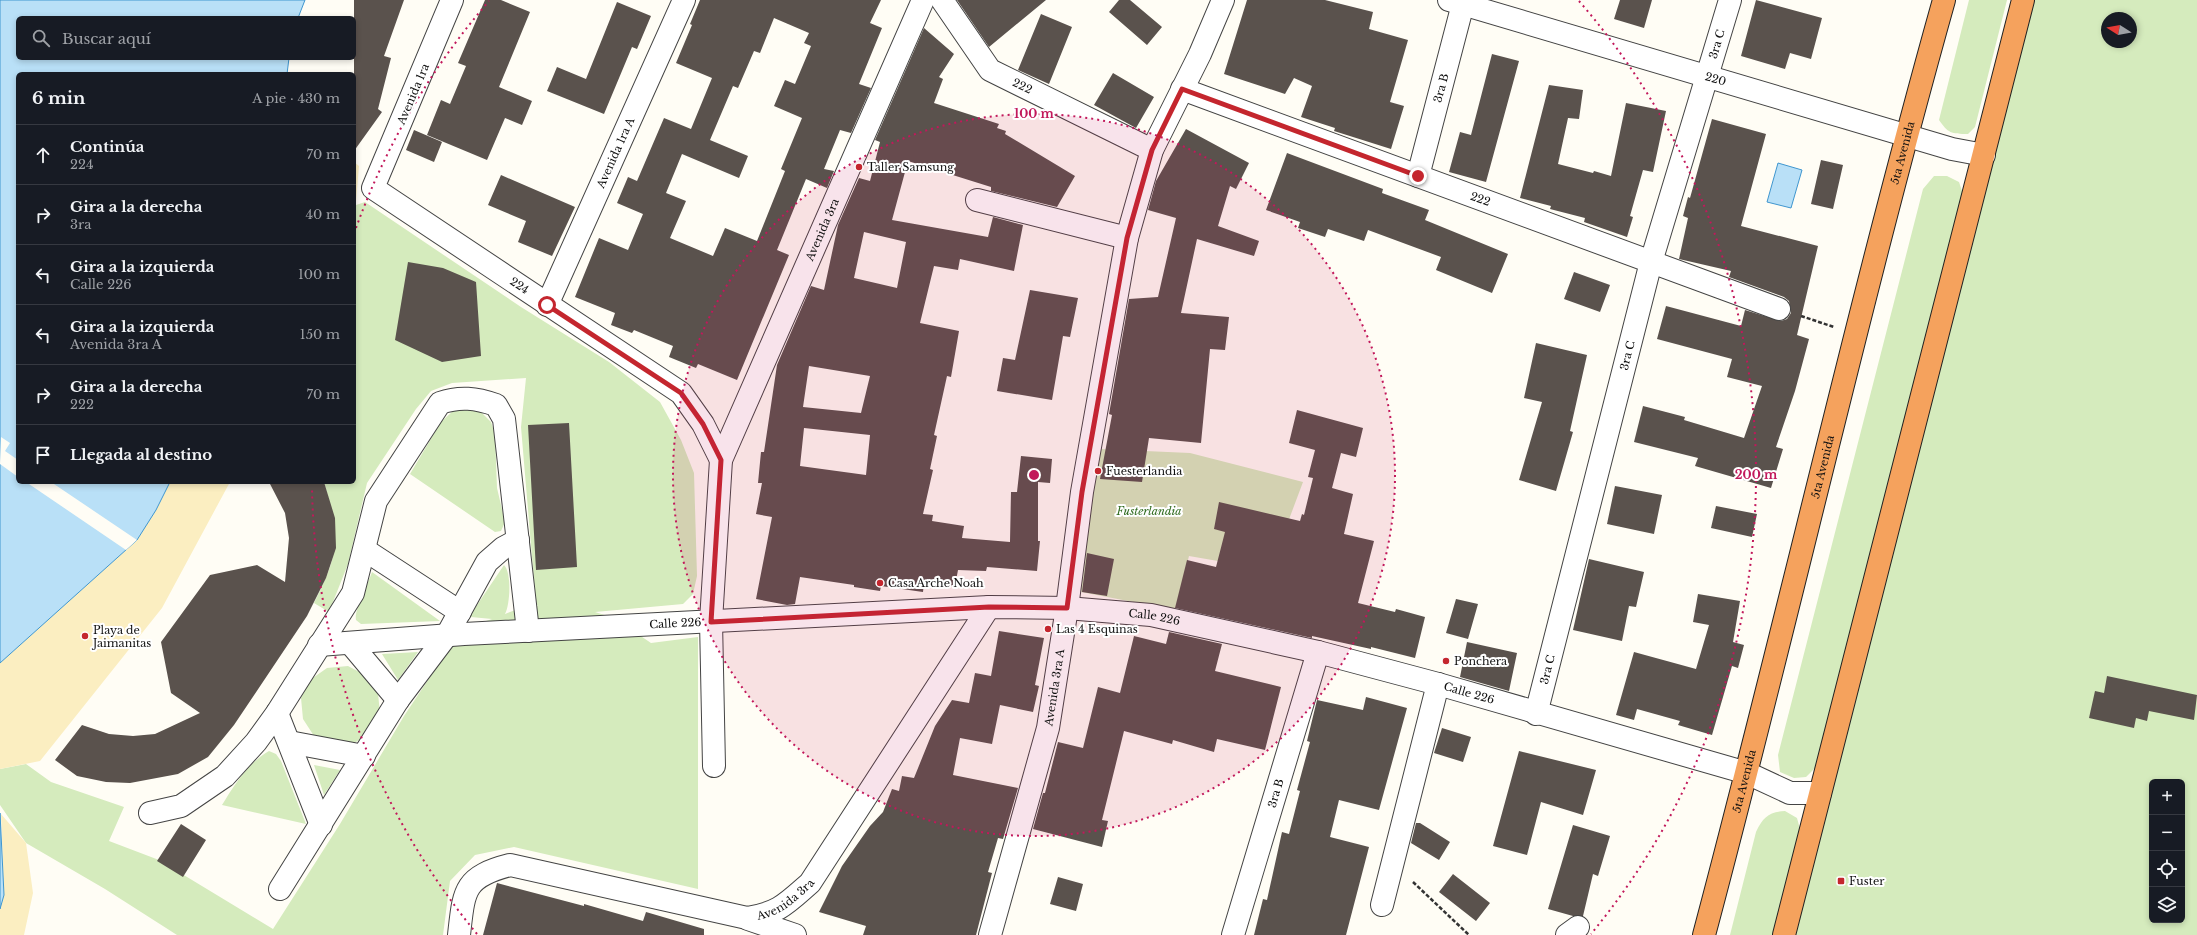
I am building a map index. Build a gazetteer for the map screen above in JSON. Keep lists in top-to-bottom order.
{
  "streets": {
    "highway": ["5ta Avenida"],
    "street": [
      "3ra C",
      "220",
      "222",
      "3ra B",
      "Avenida 1ra",
      "Avenida 1ra A",
      "Avenida 3ra",
      "224",
      "Calle 226",
      "Avenida 3ra A"
    ]
  },
  "crossings": [
    ["3ra C", "220"],
    ["3ra C", "222"],
    ["3ra C", "Calle 226"],
    ["220", "3ra B"],
    ["220", "5ta Avenida"],
    ["222", "3ra B"],
    ["222", "Avenida 3ra A"],
    ["3ra B", "Calle 226"],
    ["Avenida 1ra", "224"],
    ["Avenida 1ra A", "224"],
    ["5ta Avenida", "Calle 226"],
    ["Avenida 3ra", "224"],
    ["Avenida 3ra", "Calle 226"],
    ["Calle 226", "Avenida 3ra A"]
  ],
  "parks": ["Fusterlandia"],
  "places": {
    "other": [
      "Taller Samsung",
      "Fuesterlandia",
      "Casa Arche Noah",
      "Las 4 Esquinas",
      "Playa de Jaimanitas",
      "Ponchera"
    ],
    "transit": ["Fuster"]
  },
  "north": "left",
  "page": {
    "search": "Buscar aquí",
    "heading": ["6 min", "A pie · 430 m"],
    "list": [
      ["Continúa", "224", "70 m"],
      ["Gira a la derecha", "3ra", "40 m"],
      ["Gira a la izquierda", "Calle 226", "100 m"],
      ["Gira a la izquierda", "Avenida 3ra A", "150 m"],
      ["Gira a la derecha", "222", "70 m"],
      "Llegada al destino"
    ],
    "map_buttons": ["+", "−"]
  },
  "rings": ["100 m", "200 m"]
}
